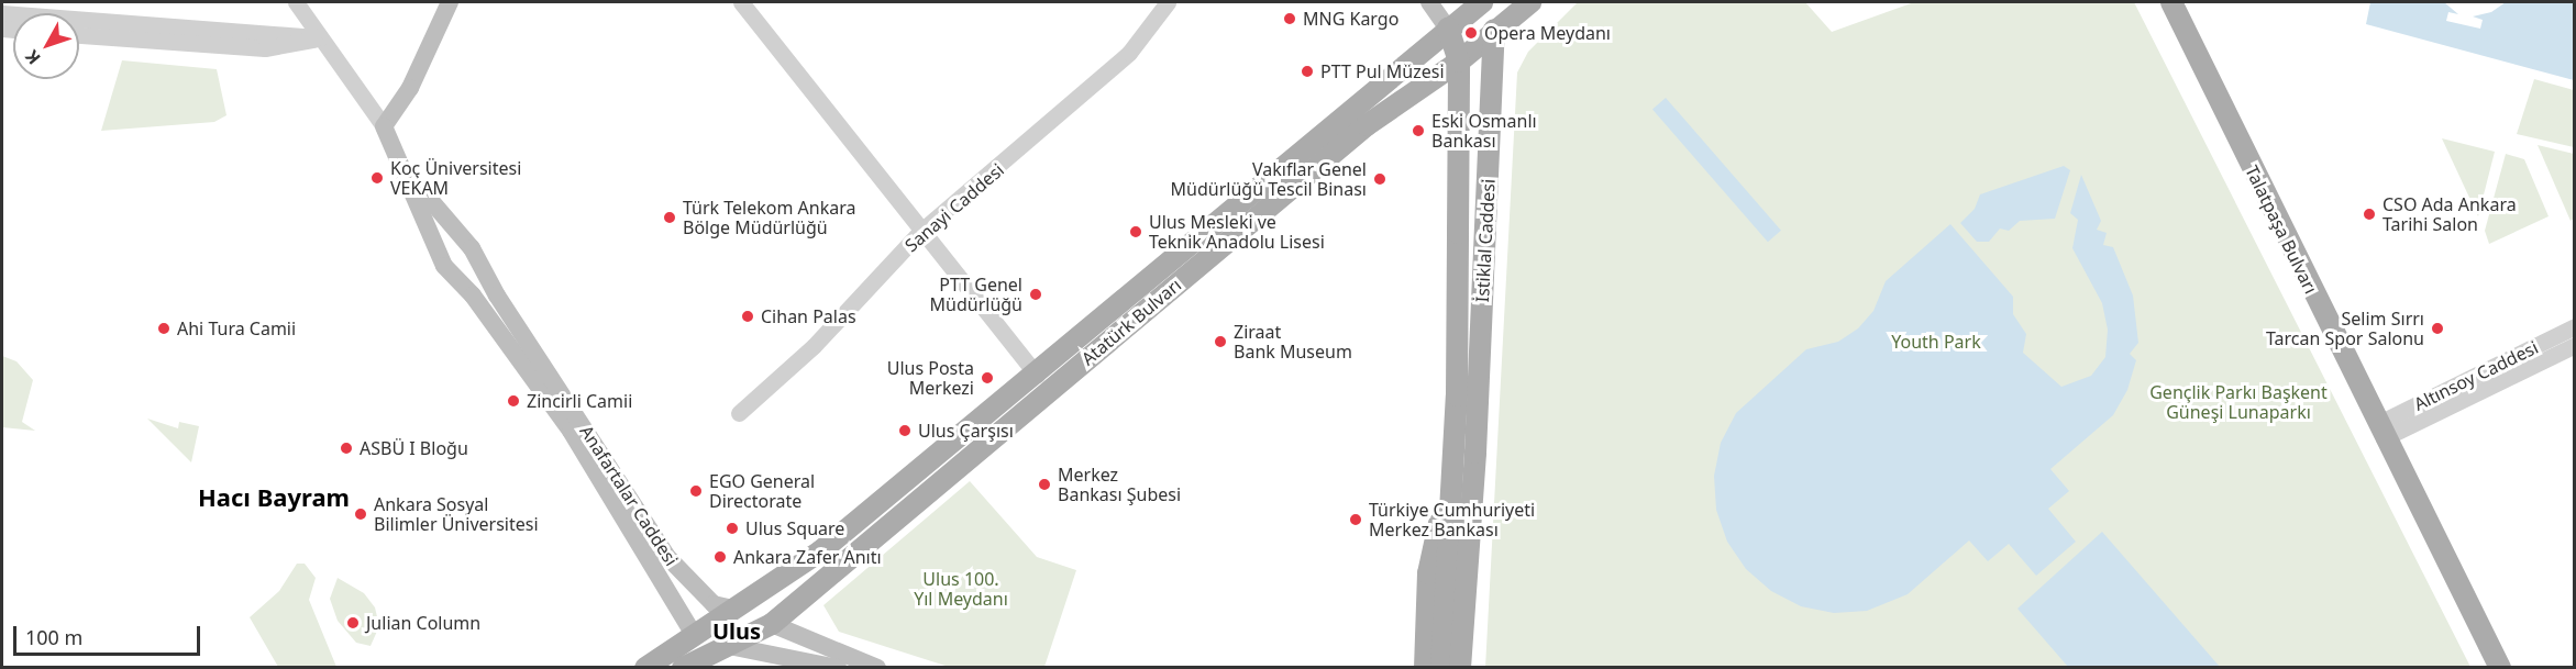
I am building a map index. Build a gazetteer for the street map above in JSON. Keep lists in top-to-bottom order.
{
  "streets": {
    "main road": [
      "Talatpaşa Bulvarı",
      "İstiklal Caddesi",
      "Atatürk Bulvarı",
      "Anafartalar Caddesi"
    ],
    "street": ["Sanayi Caddesi", "Altınsoy Caddesi"]
  },
  "crossings": [
    ["Talatpaşa Bulvarı", "Altınsoy Caddesi"],
    ["İstiklal Caddesi", "Atatürk Bulvarı"],
    ["Atatürk Bulvarı", "Anafartalar Caddesi"]
  ],
  "districts": ["Hacı Bayram", "Ulus"],
  "parks": ["Youth Park", "Gençlik Parkı Başkent Güneşi Lunaparkı", "Ulus 100. Yıl Meydanı"],
  "places": [
    "MNG Kargo",
    "Opera Meydanı",
    "PTT Pul Müzesi",
    "Eski Osmanlı Bankası",
    "Koç Üniversitesi VEKAM",
    "Vakıflar Genel Müdürlüğü Tescil Binası",
    "CSO Ada Ankara Tarihi Salon",
    "Türk Telekom Ankara Bölge Müdürlüğü",
    "Ulus Mesleki ve Teknik Anadolu Lisesi",
    "PTT Genel Müdürlüğü",
    "Cihan Palas",
    "Ahi Tura Camii",
    "Selim Sırrı Tarcan Spor Salonu",
    "Ziraat Bank Museum",
    "Ulus Posta Merkezi",
    "Zincirli Camii",
    "Ulus Çarşısı",
    "ASBÜ I Bloğu",
    "Merkez Bankası Şubesi",
    "EGO General Directorate",
    "Ankara Sosyal Bilimler Üniversitesi",
    "Türkiye Cumhuriyeti Merkez Bankası",
    "Ulus Square",
    "Ankara Zafer Anıtı",
    "Julian Column"
  ],
  "scale_bar": "100 m",
  "north": "bottom left"
}
